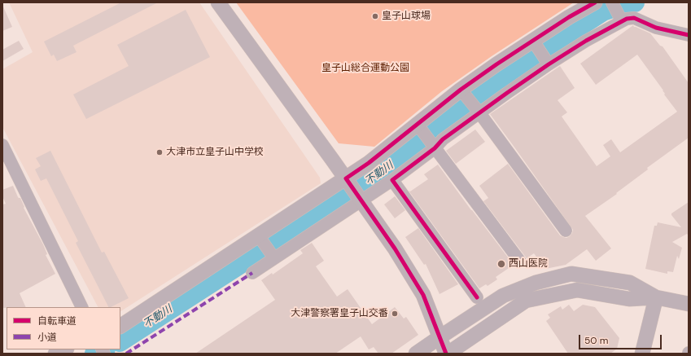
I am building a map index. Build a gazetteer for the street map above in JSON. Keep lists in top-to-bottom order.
{
  "water": ["不動川"],
  "parks": ["皇子山総合運動公園"],
  "places": [
    "皇子山球場",
    "大津市立皇子山中学校",
    "西山医院",
    "大津警察署皇子山交番"
  ],
  "legend": ["自転車道", "小道"],
  "scale_bar": "50 m"
}
